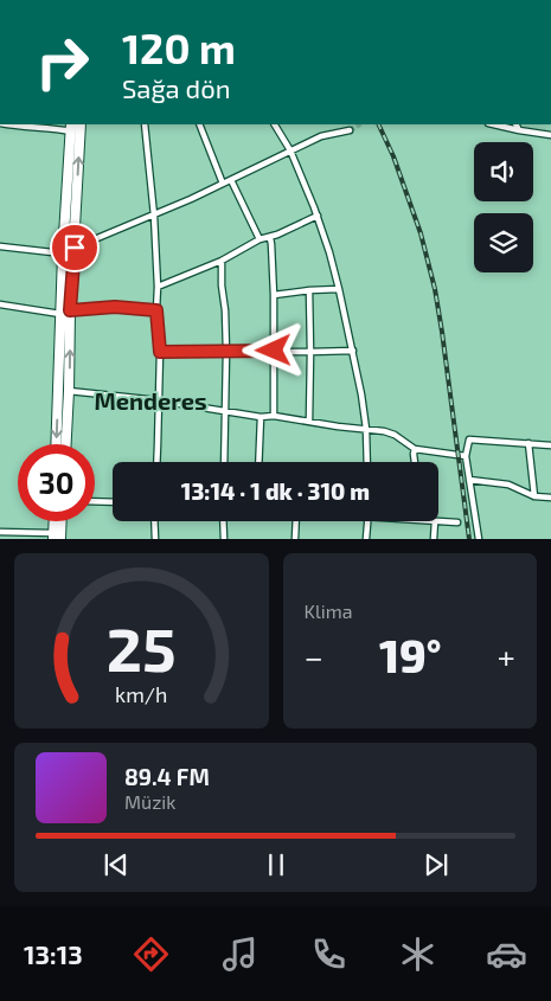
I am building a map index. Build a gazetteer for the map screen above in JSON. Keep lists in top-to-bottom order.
{
  "districts": ["Menderes"],
  "page": {
    "turn": ["120 m", "Sağa dön"],
    "limit": "30",
    "trip": "13:14 · 1 dk · 310 m",
    "tile": "Klima",
    "heat": ["−", "19°", "+"],
    "song": ["89.4 FM", "Müzik"],
    "tabs": "13:13",
    "gauge": ["25", "km/h"]
  }
}
